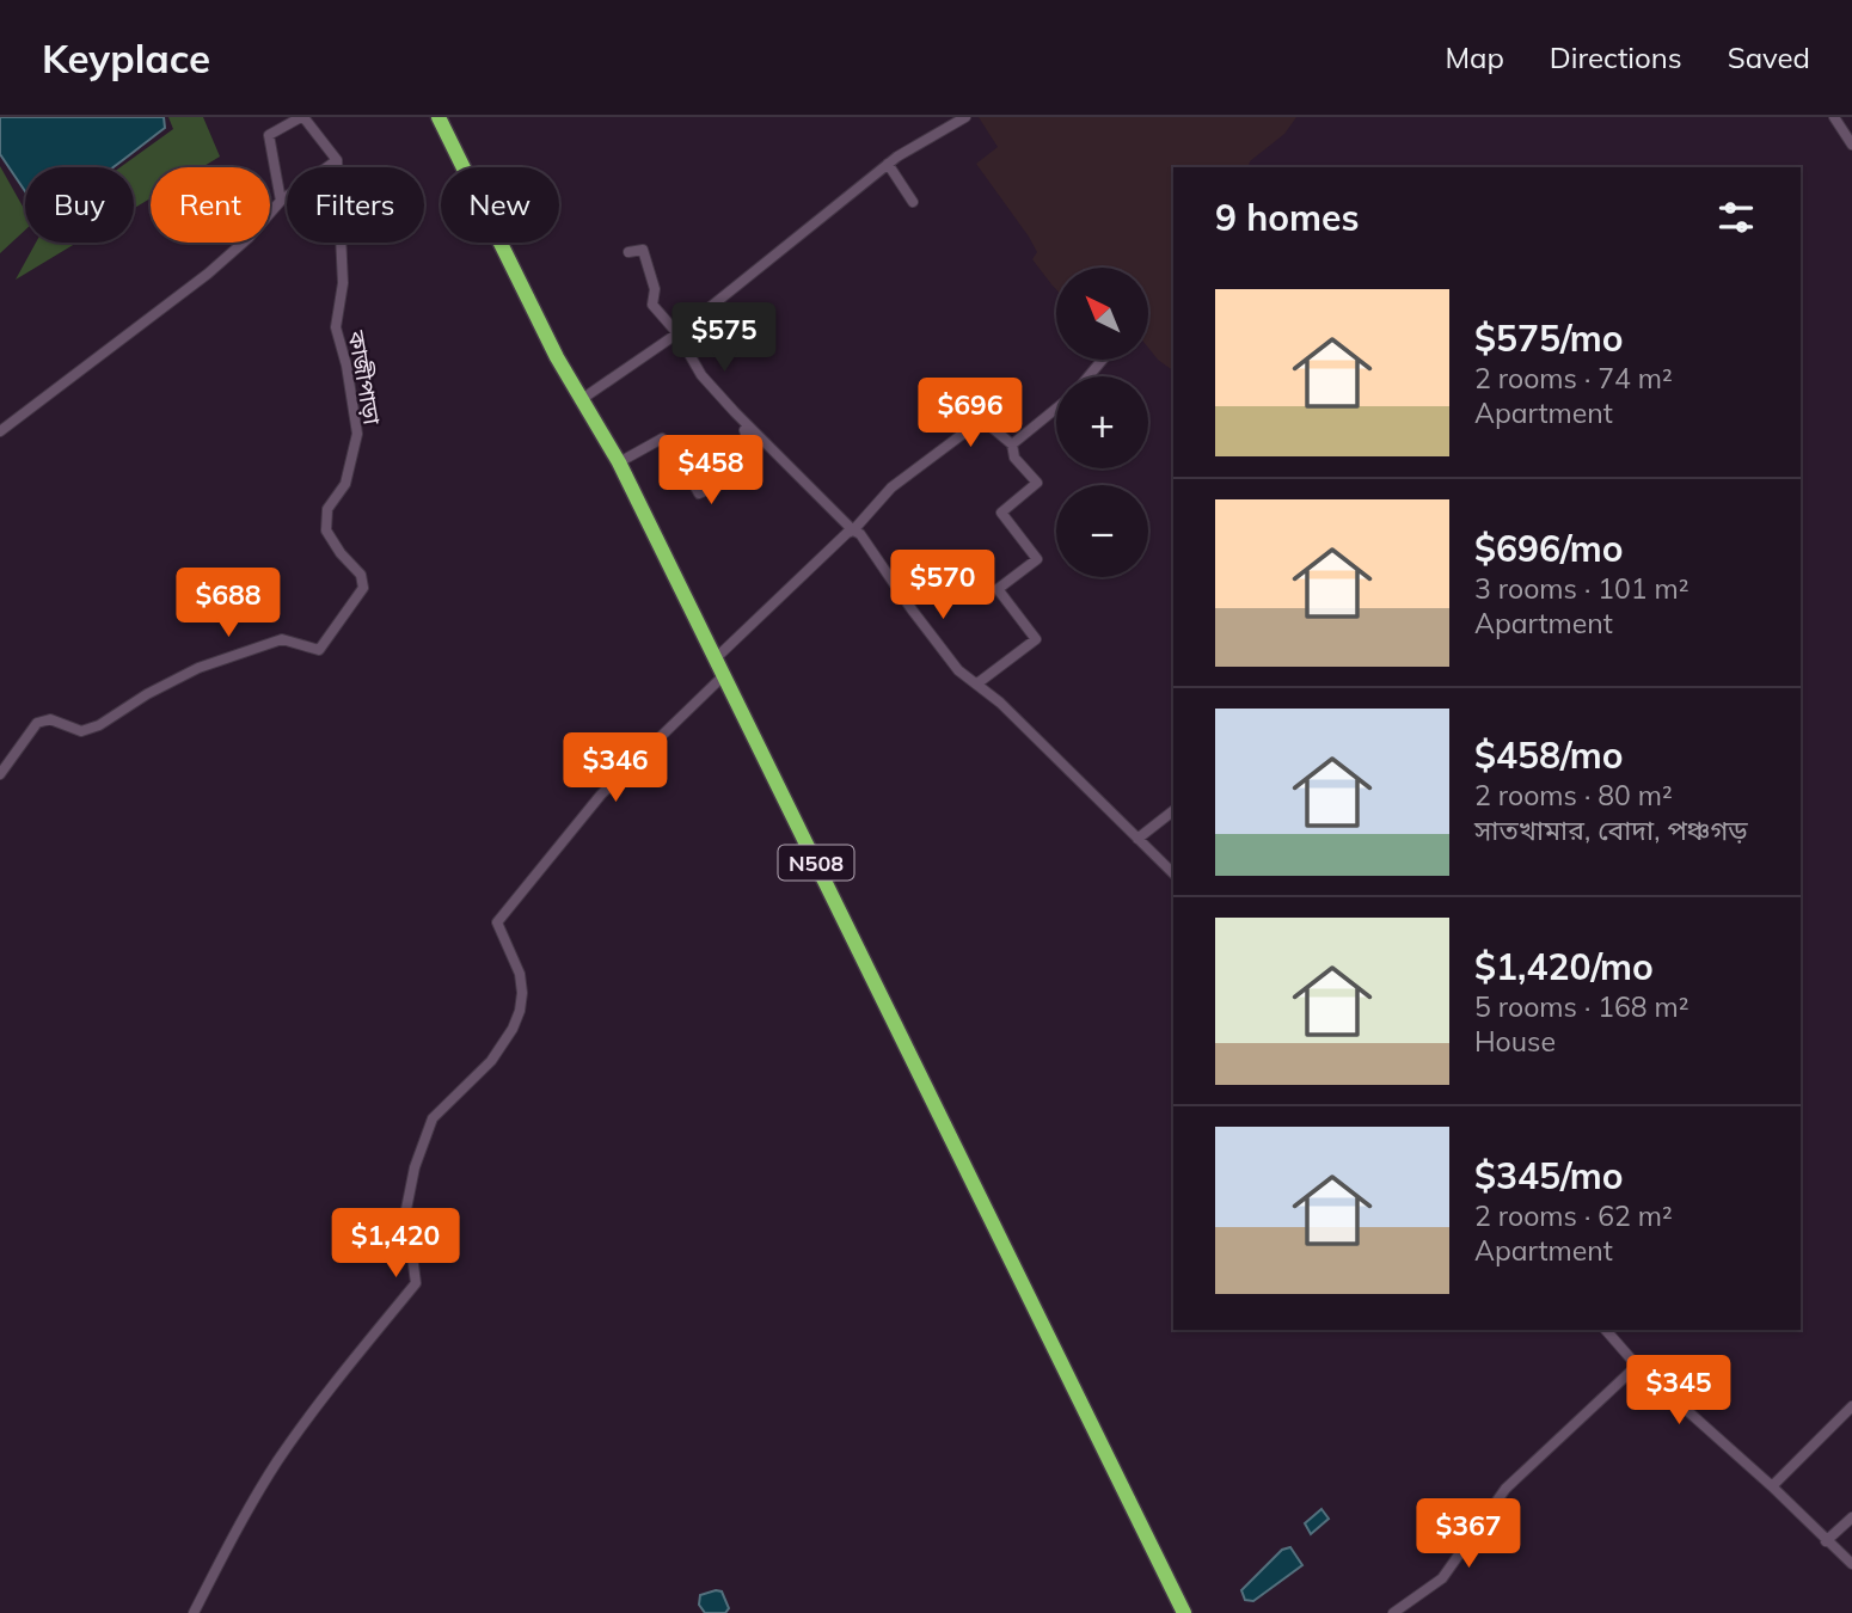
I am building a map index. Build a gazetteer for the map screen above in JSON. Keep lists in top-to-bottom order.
{
  "streets": {
    "highway": ["N508"],
    "street": ["কাজীপাড়া"]
  },
  "north": "top left",
  "page": {
    "header": "Keyplace",
    "nav": ["Map", "Directions", "Saved"],
    "chip": [
      "Buy",
      "Rent",
      "Filters",
      "New"
    ],
    "heading": "9 homes",
    "map_buttons": ["+", "−"],
    "list": [
      {
        "name": "$575/mo",
        "note": "2 rooms · 74 m² · Apartment"
      },
      {
        "name": "$696/mo",
        "note": "3 rooms · 101 m² · Apartment"
      },
      {
        "name": "$458/mo",
        "note": "2 rooms · 80 m² · সাতখামার, বোদা, পঞ্চগড়"
      },
      {
        "name": "$1,420/mo",
        "note": "5 rooms · 168 m² · House"
      },
      {
        "name": "$345/mo",
        "note": "2 rooms · 62 m² · Apartment"
      }
    ],
    "price": [
      "$575",
      "$696",
      "$458",
      "$570",
      "$688",
      "$346",
      "$1,420",
      "$345",
      "$367"
    ]
  }
}
